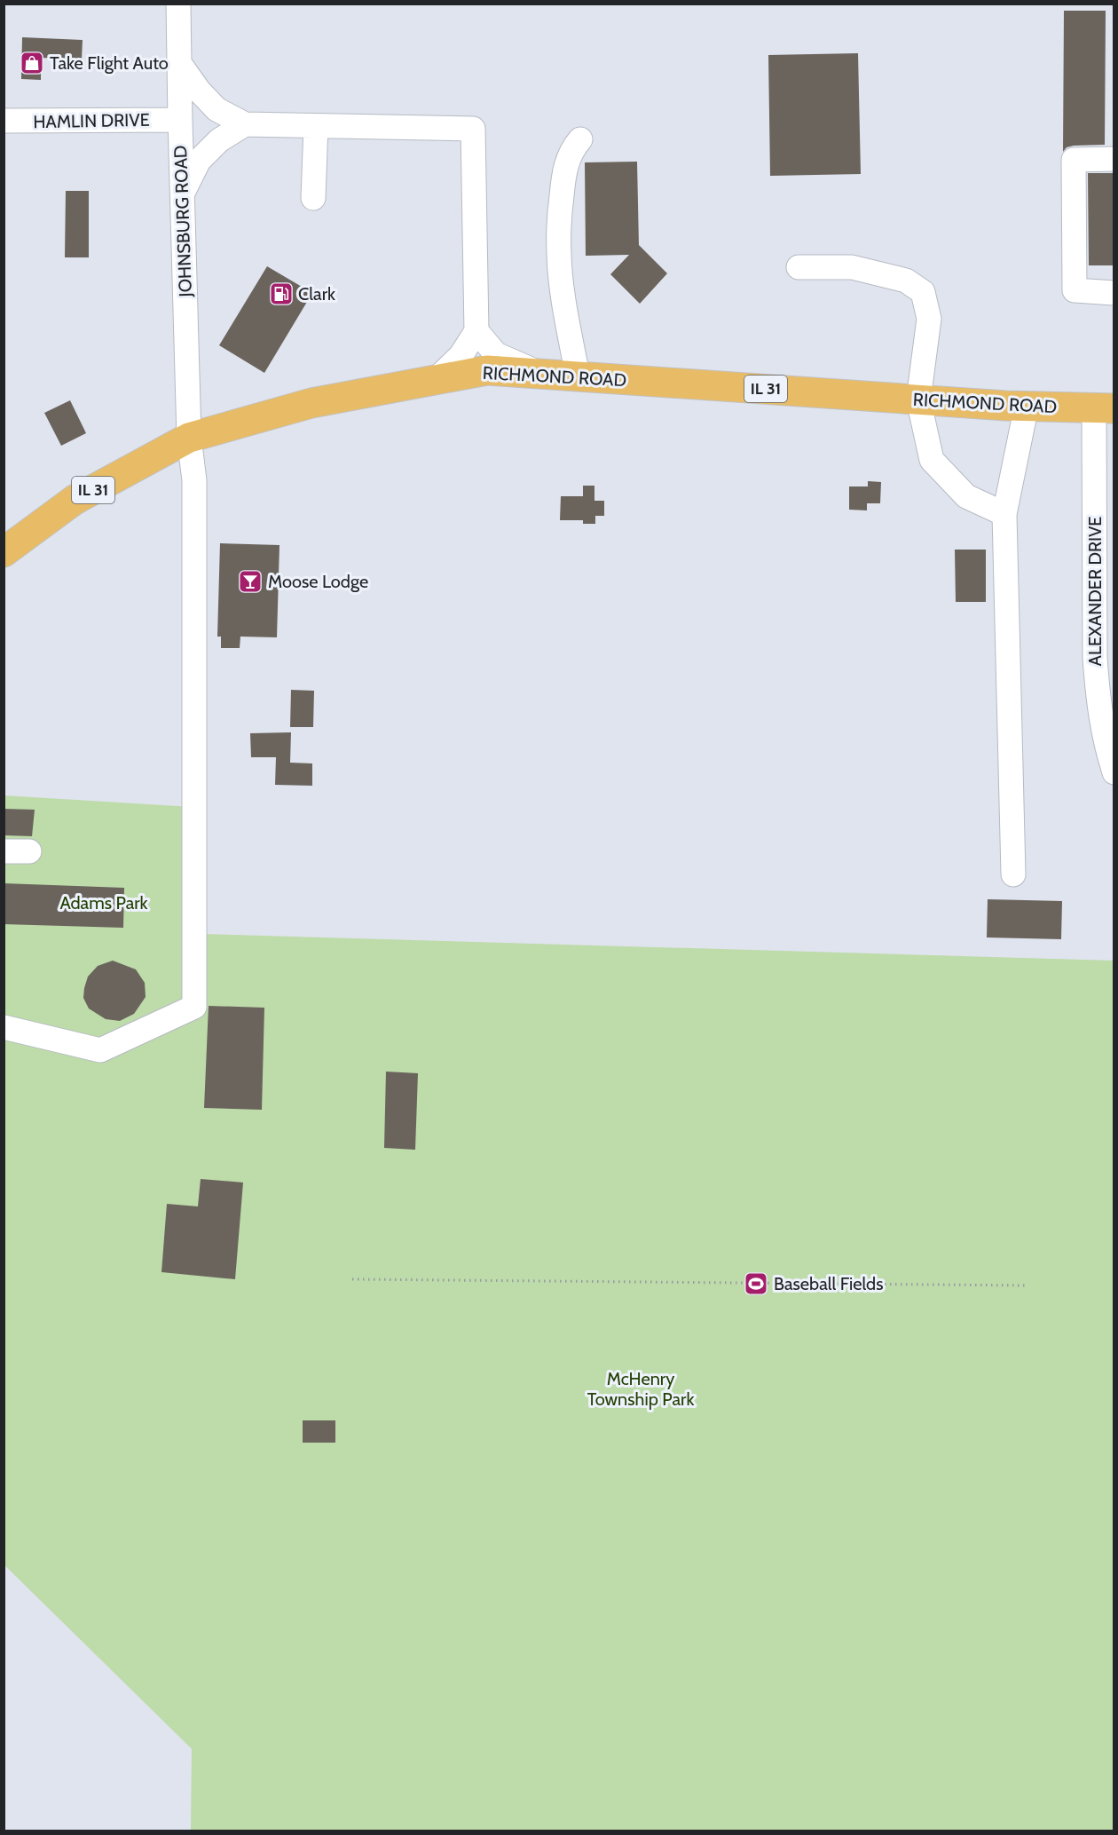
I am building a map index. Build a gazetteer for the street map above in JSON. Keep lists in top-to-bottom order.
{
  "streets": {
    "main road": ["RICHMOND ROAD", "IL 31"],
    "street": ["HAMLIN DRIVE", "JOHNSBURG ROAD", "ALEXANDER DRIVE"]
  },
  "crossings": [
    ["HAMLIN DRIVE", "JOHNSBURG ROAD"],
    ["JOHNSBURG ROAD", "RICHMOND ROAD"],
    ["RICHMOND ROAD", "ALEXANDER DRIVE"]
  ],
  "parks": ["Adams Park", "McHenry Township Park"],
  "places": {
    "shop": ["Take Flight Auto"],
    "fuel station": ["Clark"],
    "bar": ["Moose Lodge"],
    "sports": ["Baseball Fields"]
  }
}
